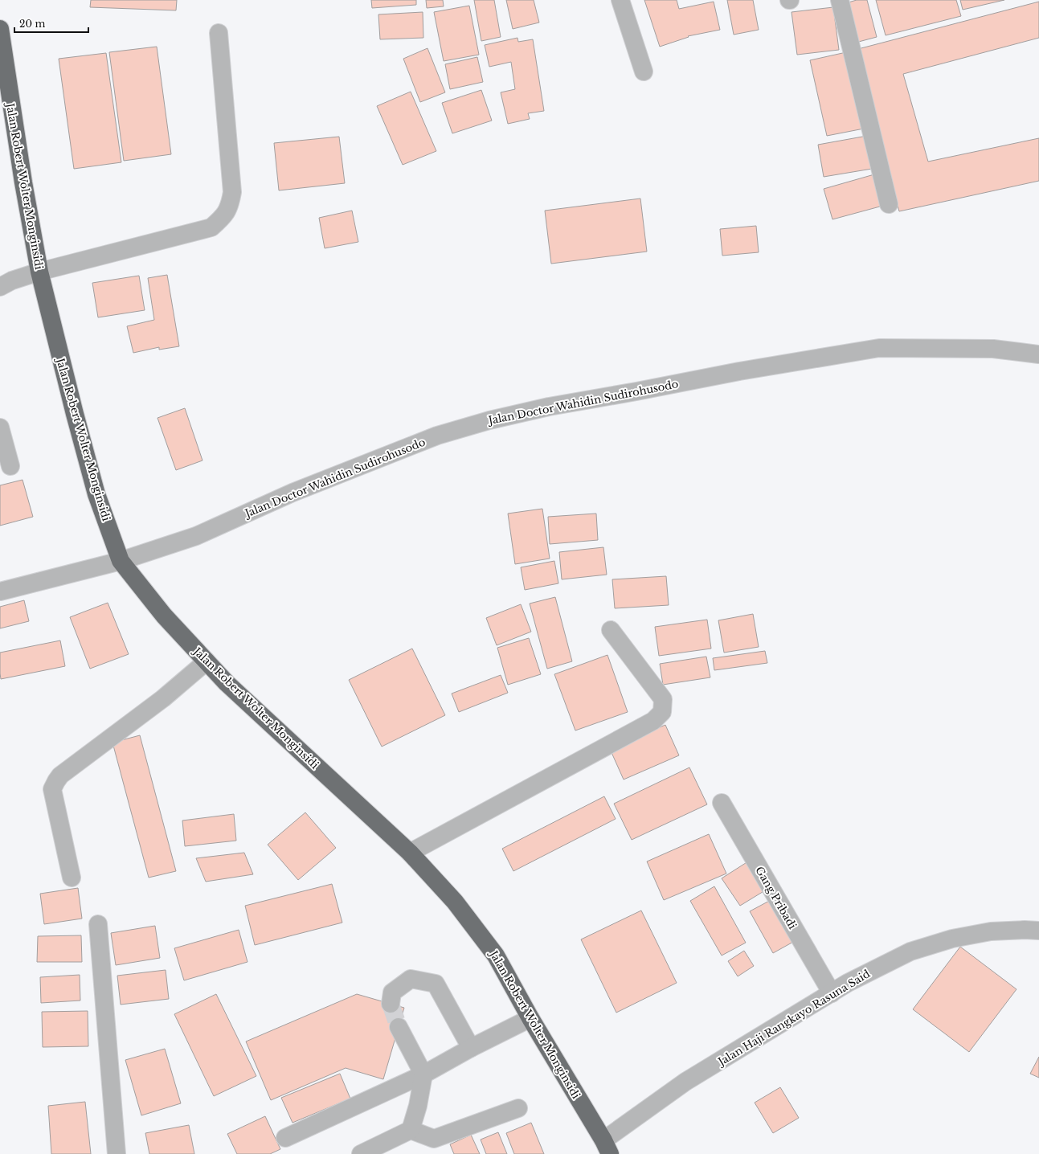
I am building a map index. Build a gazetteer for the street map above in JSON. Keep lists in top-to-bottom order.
{
  "streets": {
    "highway": ["Jalan Robert Wolter Monginsidi"],
    "street": ["Jalan Doctor Wahidin Sudirohusodo", "Gang Pribadi", "Jalan Haji Rangkayo Rasuna Said"]
  },
  "crossings": [
    ["Jalan Robert Wolter Monginsidi", "Jalan Doctor Wahidin Sudirohusodo"],
    ["Jalan Robert Wolter Monginsidi", "Jalan Haji Rangkayo Rasuna Said"],
    ["Gang Pribadi", "Jalan Haji Rangkayo Rasuna Said"]
  ],
  "scale_bar": "20 m"
}
